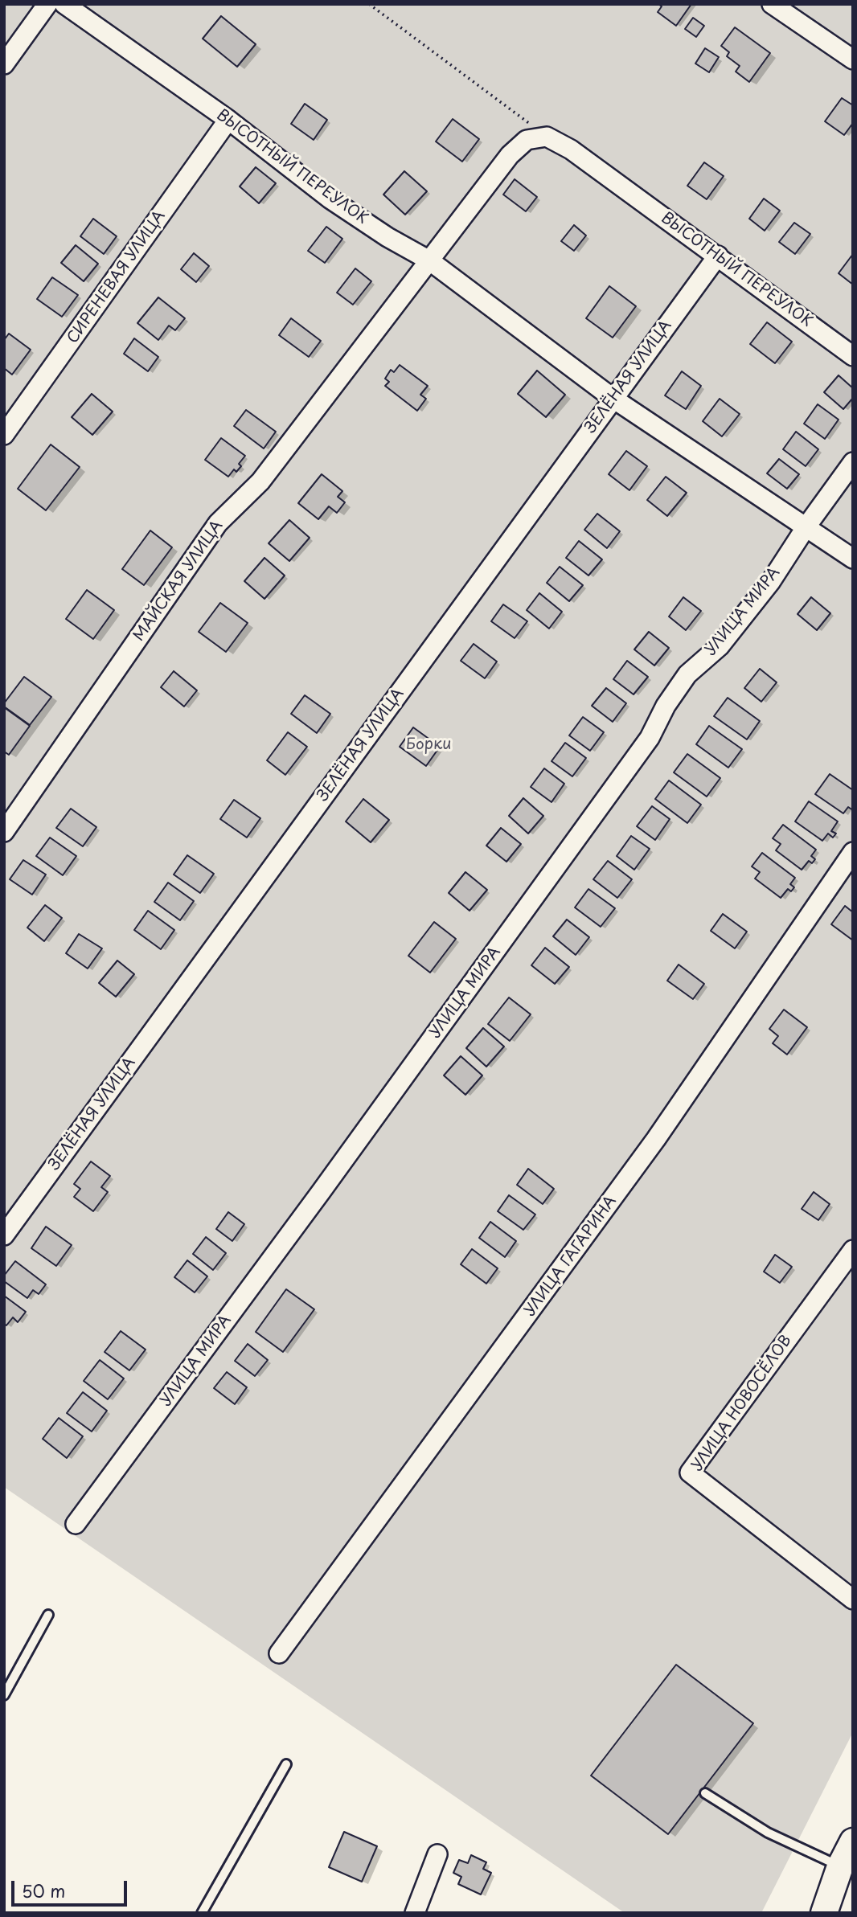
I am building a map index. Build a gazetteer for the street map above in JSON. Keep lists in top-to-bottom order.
{
  "streets": {
    "street": [
      "ВЫСОТНЫЙ ПЕРЕУЛОК",
      "СИРЕНЕВАЯ УЛИЦА",
      "ЗЕЛЁНАЯ УЛИЦА",
      "МАЙСКАЯ УЛИЦА",
      "УЛИЦА МИРА",
      "УЛИЦА ГАГАРИНА",
      "УЛИЦА НОВОСЁЛОВ"
    ]
  },
  "crossings": [
    ["ВЫСОТНЫЙ ПЕРЕУЛОК", "СИРЕНЕВАЯ УЛИЦА"],
    ["ВЫСОТНЫЙ ПЕРЕУЛОК", "ЗЕЛЁНАЯ УЛИЦА"],
    ["ВЫСОТНЫЙ ПЕРЕУЛОК", "МАЙСКАЯ УЛИЦА"],
    ["ВЫСОТНЫЙ ПЕРЕУЛОК", "УЛИЦА МИРА"]
  ],
  "parks": ["Борки"],
  "scale_bar": "50 m"
}
